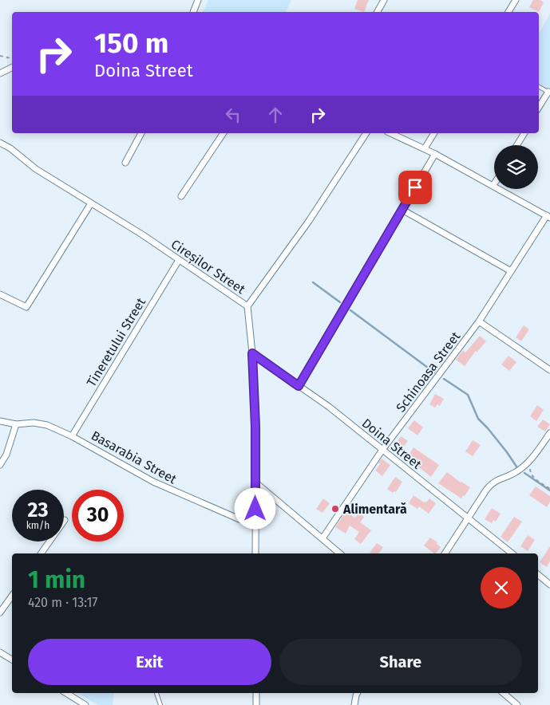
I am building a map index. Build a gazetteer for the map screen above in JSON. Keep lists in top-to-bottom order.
{
  "streets": {
    "street": [
      "Cireșilor Street",
      "Tineretului Street",
      "Schinoasa Street",
      "Doina Street",
      "Basarabia Street"
    ]
  },
  "crossings": [
    ["Cireșilor Street", "Tineretului Street"],
    ["Tineretului Street", "Basarabia Street"],
    ["Schinoasa Street", "Doina Street"]
  ],
  "places": ["Alimentară"],
  "page": {
    "turn": ["150 m", "Doina Street"],
    "speed": "23 km/h",
    "limit": "30",
    "heading": ["1 min", "420 m · 13:17"],
    "buttons": ["Exit", "Share"]
  }
}
